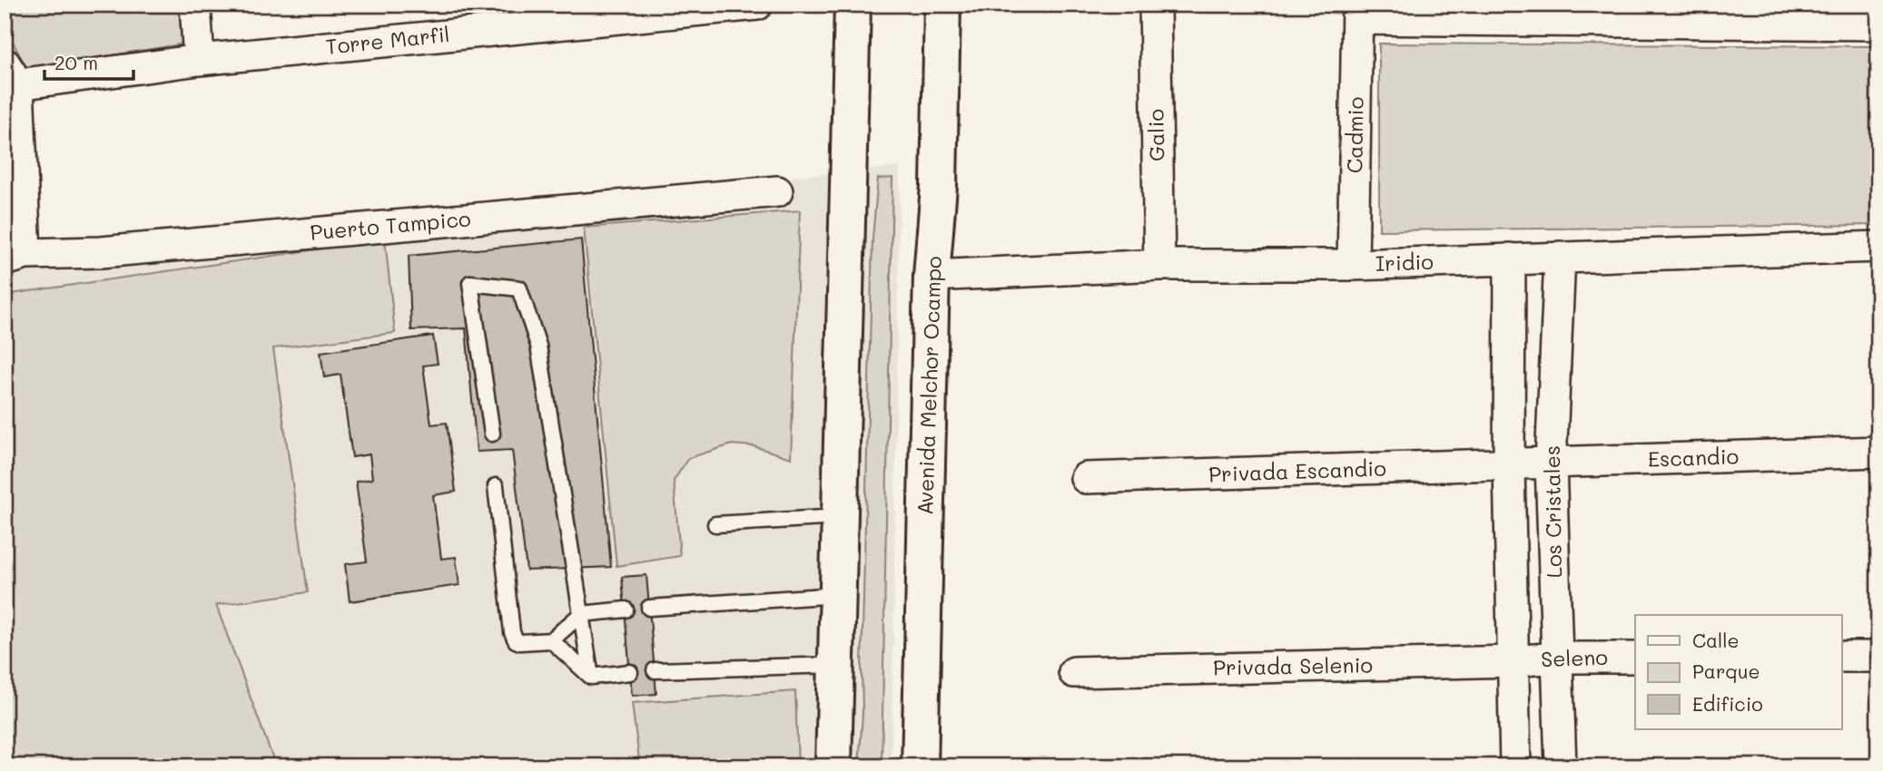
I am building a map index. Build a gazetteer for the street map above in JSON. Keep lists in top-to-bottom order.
{
  "streets": {
    "main road": ["Avenida Melchor Ocampo"],
    "street": [
      "Torre Marfil",
      "Galio",
      "Cadmio",
      "Puerto Tampico",
      "Iridio",
      "Escandio",
      "Privada Escandio",
      "Los Cristales",
      "Seleno",
      "Privada Selenio"
    ]
  },
  "crossings": [
    ["Galio", "Iridio"],
    ["Cadmio", "Iridio"],
    ["Iridio", "Avenida Melchor Ocampo"],
    ["Iridio", "Los Cristales"],
    ["Escandio", "Privada Escandio"],
    ["Escandio", "Los Cristales"],
    ["Privada Escandio", "Los Cristales"],
    ["Los Cristales", "Seleno"],
    ["Los Cristales", "Privada Selenio"],
    ["Seleno", "Privada Selenio"]
  ],
  "legend": ["Calle", "Parque", "Edificio"],
  "scale_bar": "20 m"
}
